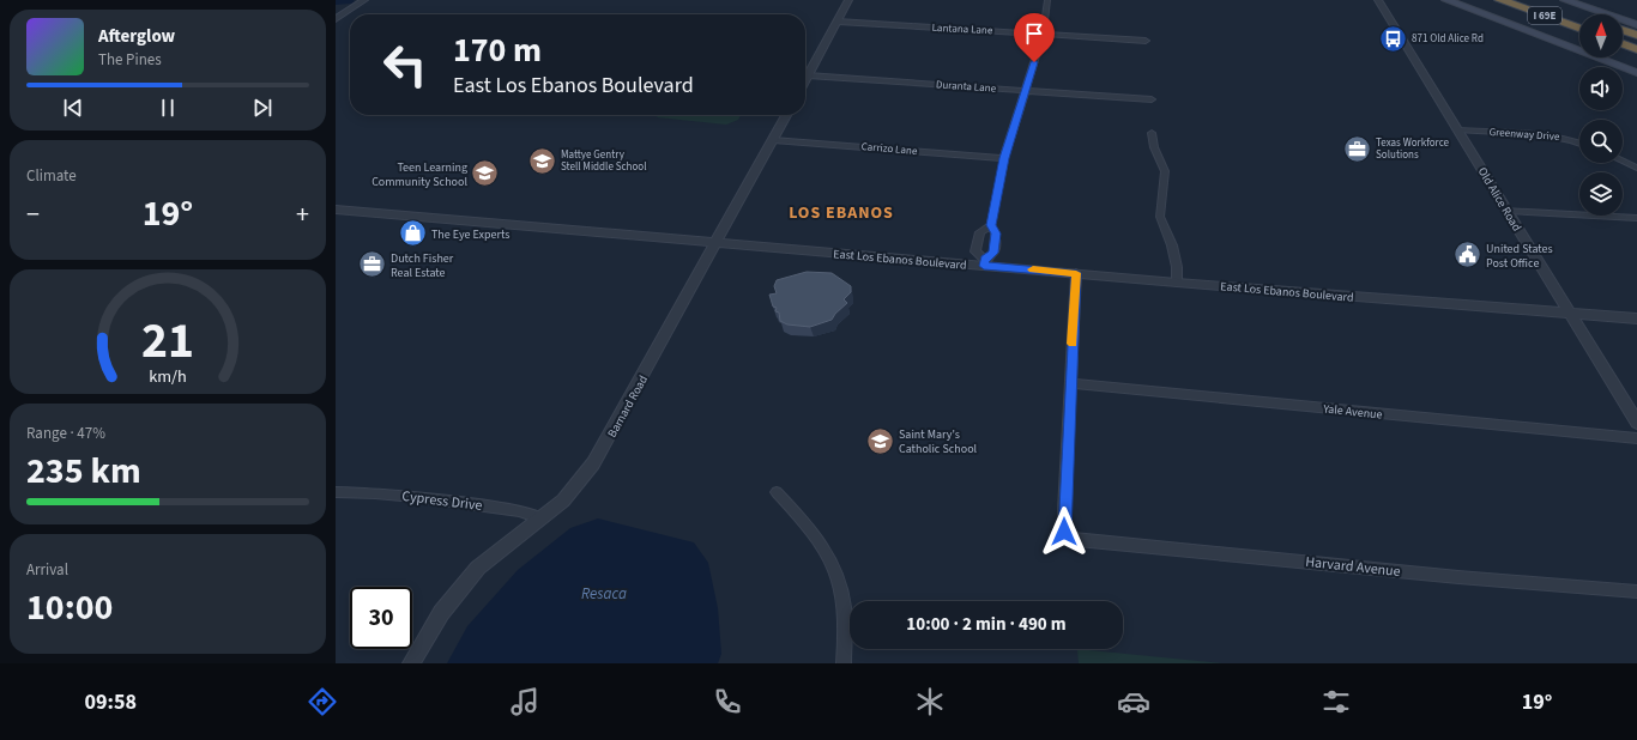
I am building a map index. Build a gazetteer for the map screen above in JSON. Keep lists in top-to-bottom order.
{
  "streets": {
    "highway": ["I 69E"],
    "street": [
      "Lantana Lane",
      "Duranta Lane",
      "Greenway Drive",
      "Carrizo Lane",
      "Old Alice Road",
      "East Los Ebanos Boulevard",
      "Barnard Road",
      "Yale Avenue",
      "Cypress Drive",
      "Harvard Avenue"
    ]
  },
  "crossings": [
    ["Greenway Drive", "Old Alice Road"],
    ["Carrizo Lane", "Barnard Road"],
    ["Old Alice Road", "East Los Ebanos Boulevard"],
    ["East Los Ebanos Boulevard", "Barnard Road"],
    ["Barnard Road", "Cypress Drive"],
    ["Yale Avenue", "Harvard Avenue"]
  ],
  "districts": ["LOS EBANOS"],
  "water": ["Resaca"],
  "places": {
    "bus stop": ["871 Old Alice Rd"],
    "office": ["Texas Workforce Solutions", "Dutch Fisher Real Estate"],
    "school or university": ["Mattye Gentry Stell Middle School", "Teen Learning Community School", "Saint Mary's Catholic School"],
    "shop": ["The Eye Experts"],
    "public building": ["United States Post Office"]
  },
  "north": "top",
  "page": {
    "turn": ["170 m", "East Los Ebanos Boulevard"],
    "song": ["Afterglow", "The Pines"],
    "tile": [
      "Climate",
      ["Range · 47%", "235 km"],
      ["Arrival", "10:00"]
    ],
    "heat": ["−", "19°", "+"],
    "limit": "30",
    "trip": "10:00 · 2 min · 490 m",
    "tabs": ["09:58", "19°"],
    "gauge": ["21", "km/h"]
  }
}
